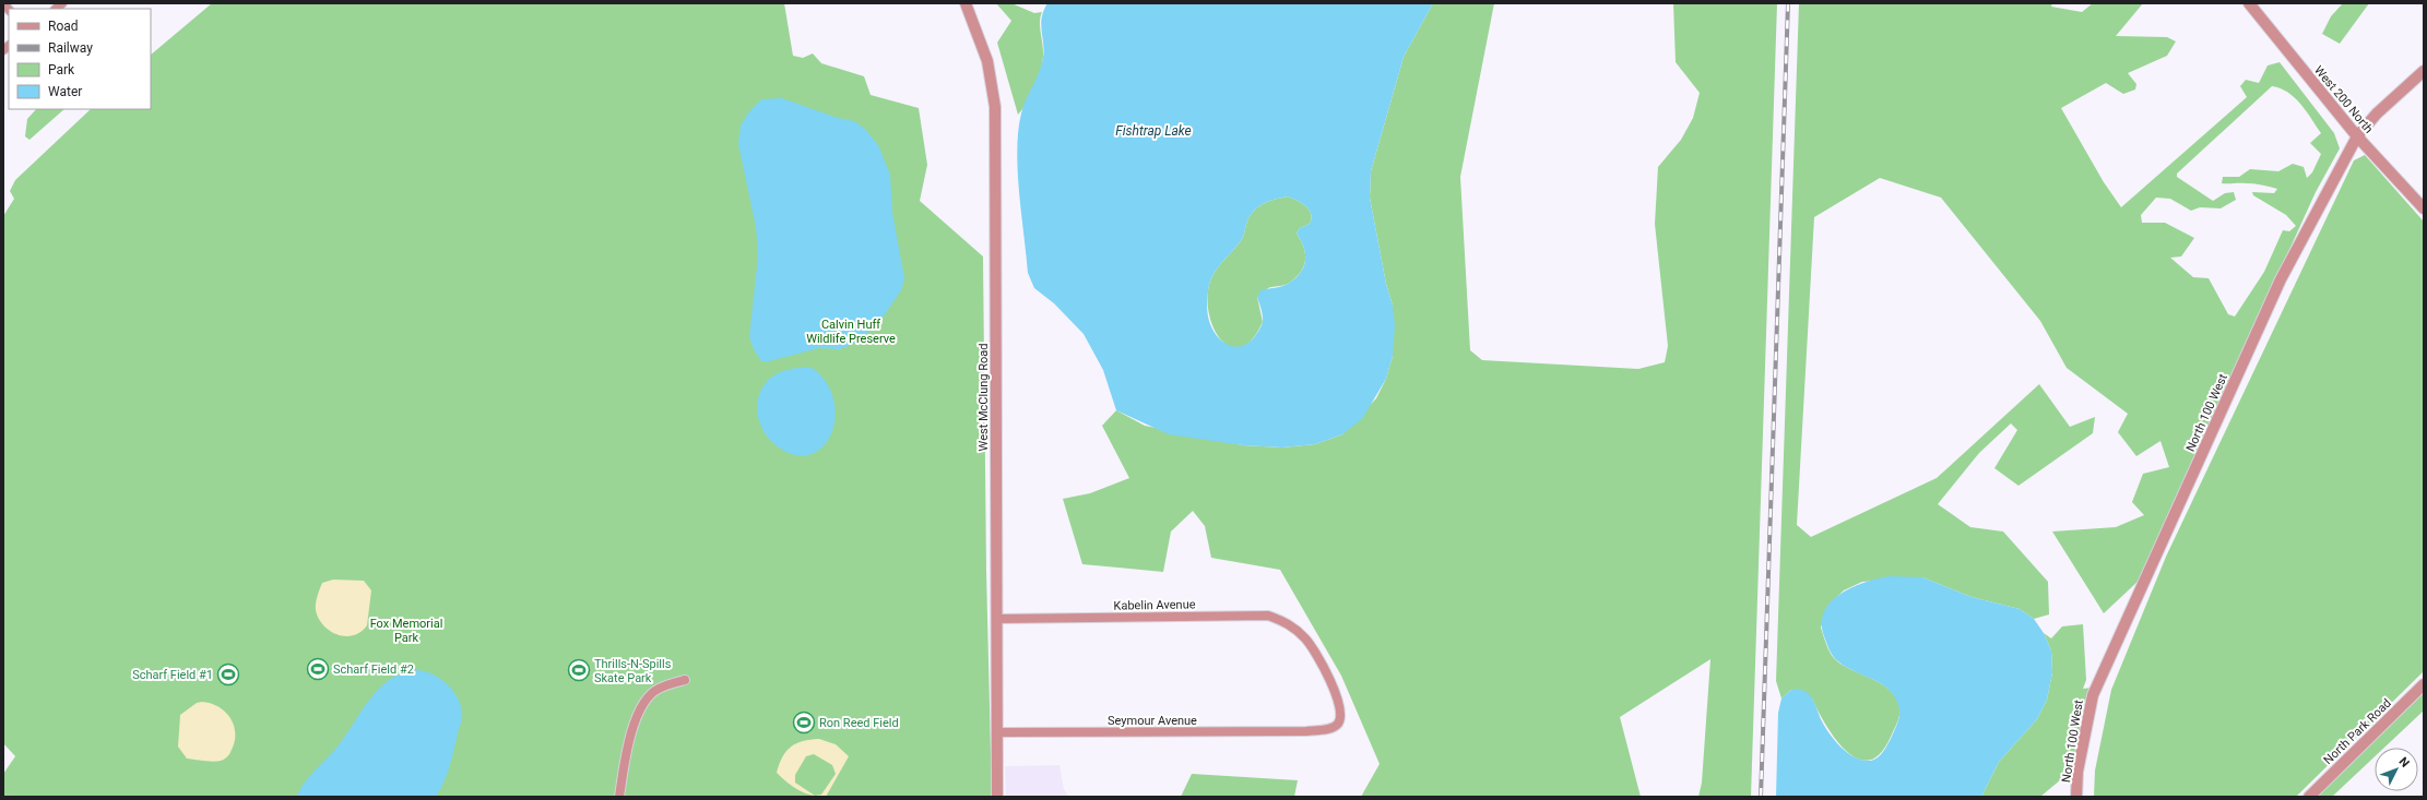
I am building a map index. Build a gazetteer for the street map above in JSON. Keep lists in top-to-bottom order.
{
  "streets": {
    "street": [
      "West 200 North",
      "West McClung Road",
      "North 100 West",
      "Kabelin Avenue",
      "Seymour Avenue",
      "North Park Road"
    ]
  },
  "crossings": [
    ["West 200 North", "North 100 West"],
    ["West McClung Road", "Kabelin Avenue"],
    ["West McClung Road", "Seymour Avenue"],
    ["Kabelin Avenue", "Seymour Avenue"]
  ],
  "water": ["Fishtrap Lake"],
  "parks": ["Calvin Huff Wildlife Preserve", "Fox Memorial Park"],
  "places": {
    "sports": [
      "Scharf Field #2",
      "Thrills-N-Spills Skate Park",
      "Scharf Field #1",
      "Ron Reed Field"
    ]
  },
  "legend": [
    "Road",
    "Railway",
    "Park",
    "Water"
  ],
  "north": "top right"
}
